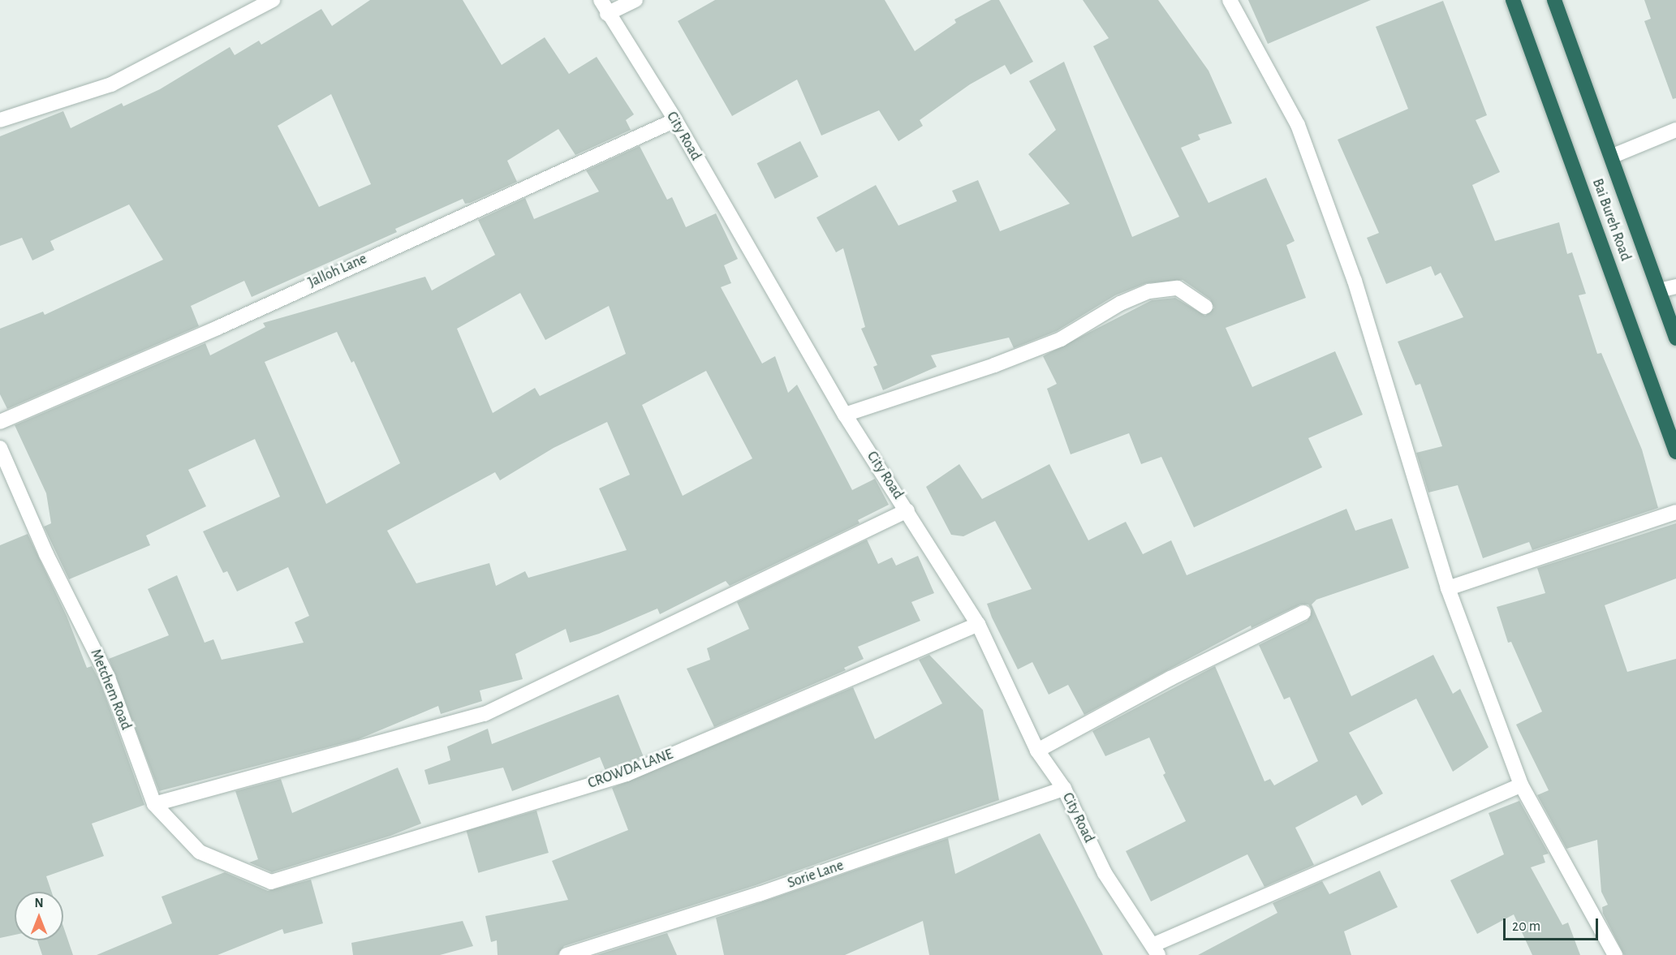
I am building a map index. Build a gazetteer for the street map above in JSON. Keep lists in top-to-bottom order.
{
  "streets": {
    "highway": ["Bai Bureh Road"],
    "street": [
      "City Road",
      "Jalloh Lane",
      "Metchem Road",
      "CROWDA LANE",
      "Sorie Lane"
    ]
  },
  "crossings": [
    ["City Road", "Jalloh Lane"],
    ["City Road", "CROWDA LANE"],
    ["City Road", "Sorie Lane"],
    ["Metchem Road", "CROWDA LANE"]
  ],
  "scale_bar": "20 m",
  "north": "top"
}
